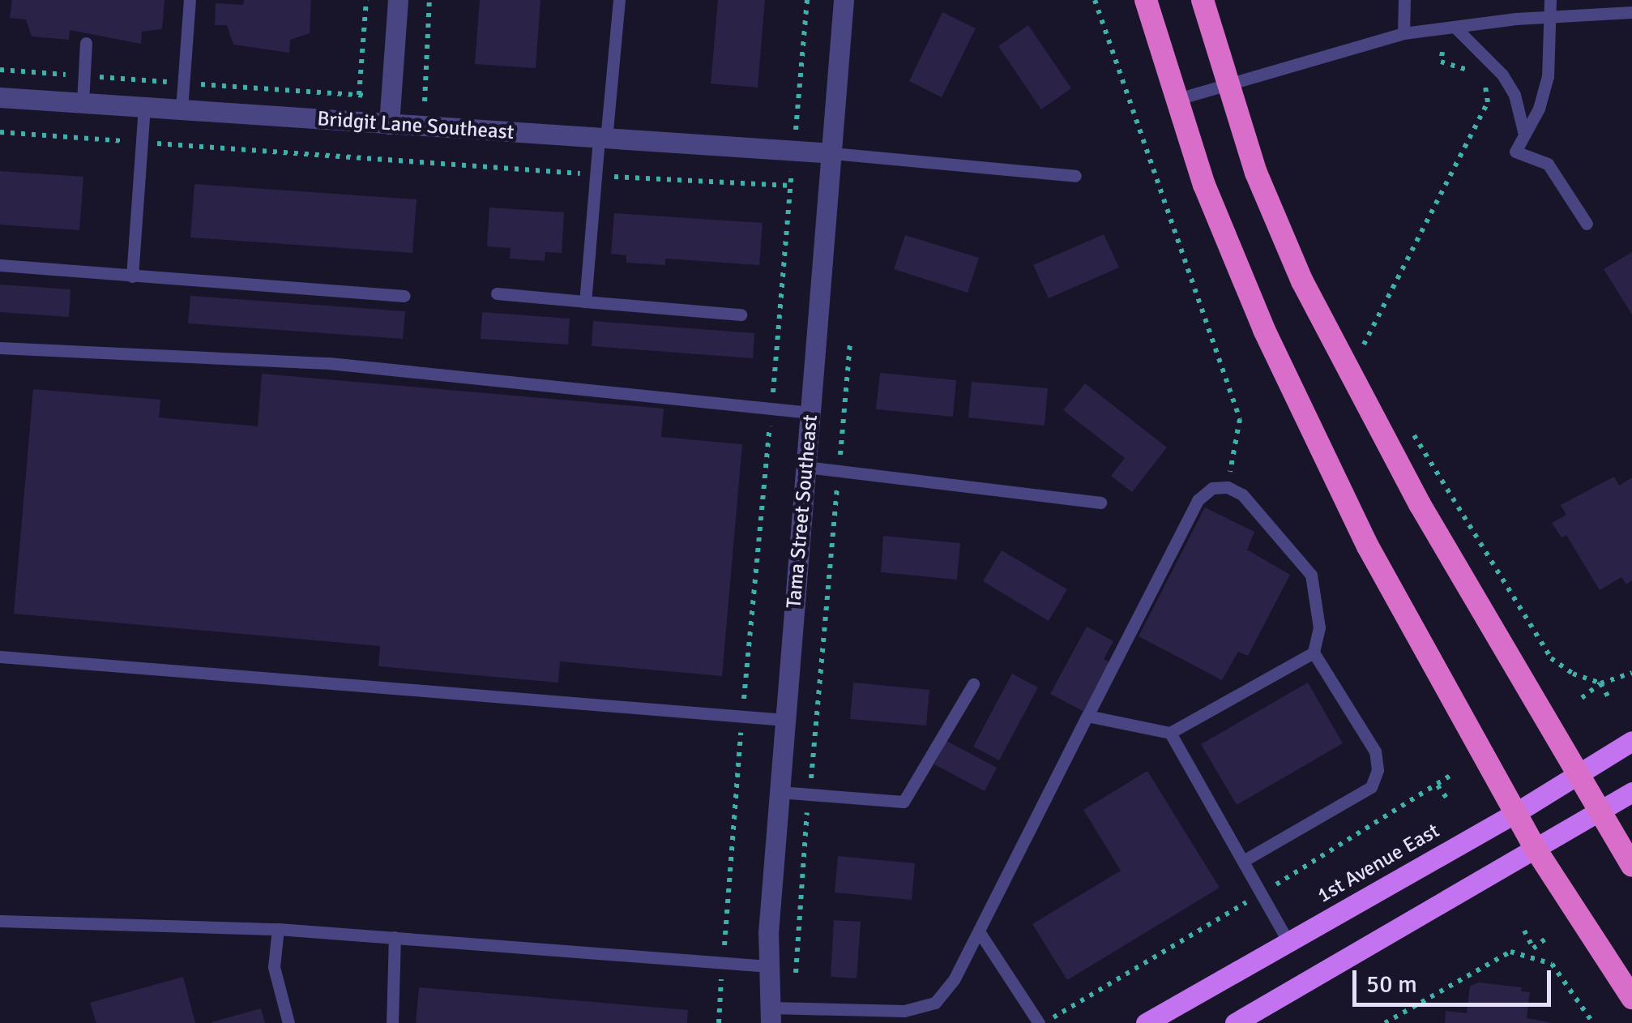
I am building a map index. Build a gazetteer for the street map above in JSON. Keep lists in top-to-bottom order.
{
  "streets": {
    "main road": ["1st Avenue East"],
    "street": ["Bridgit Lane Southeast", "Tama Street Southeast"]
  },
  "crossings": [
    ["Bridgit Lane Southeast", "Tama Street Southeast"]
  ],
  "scale_bar": "50 m"
}
